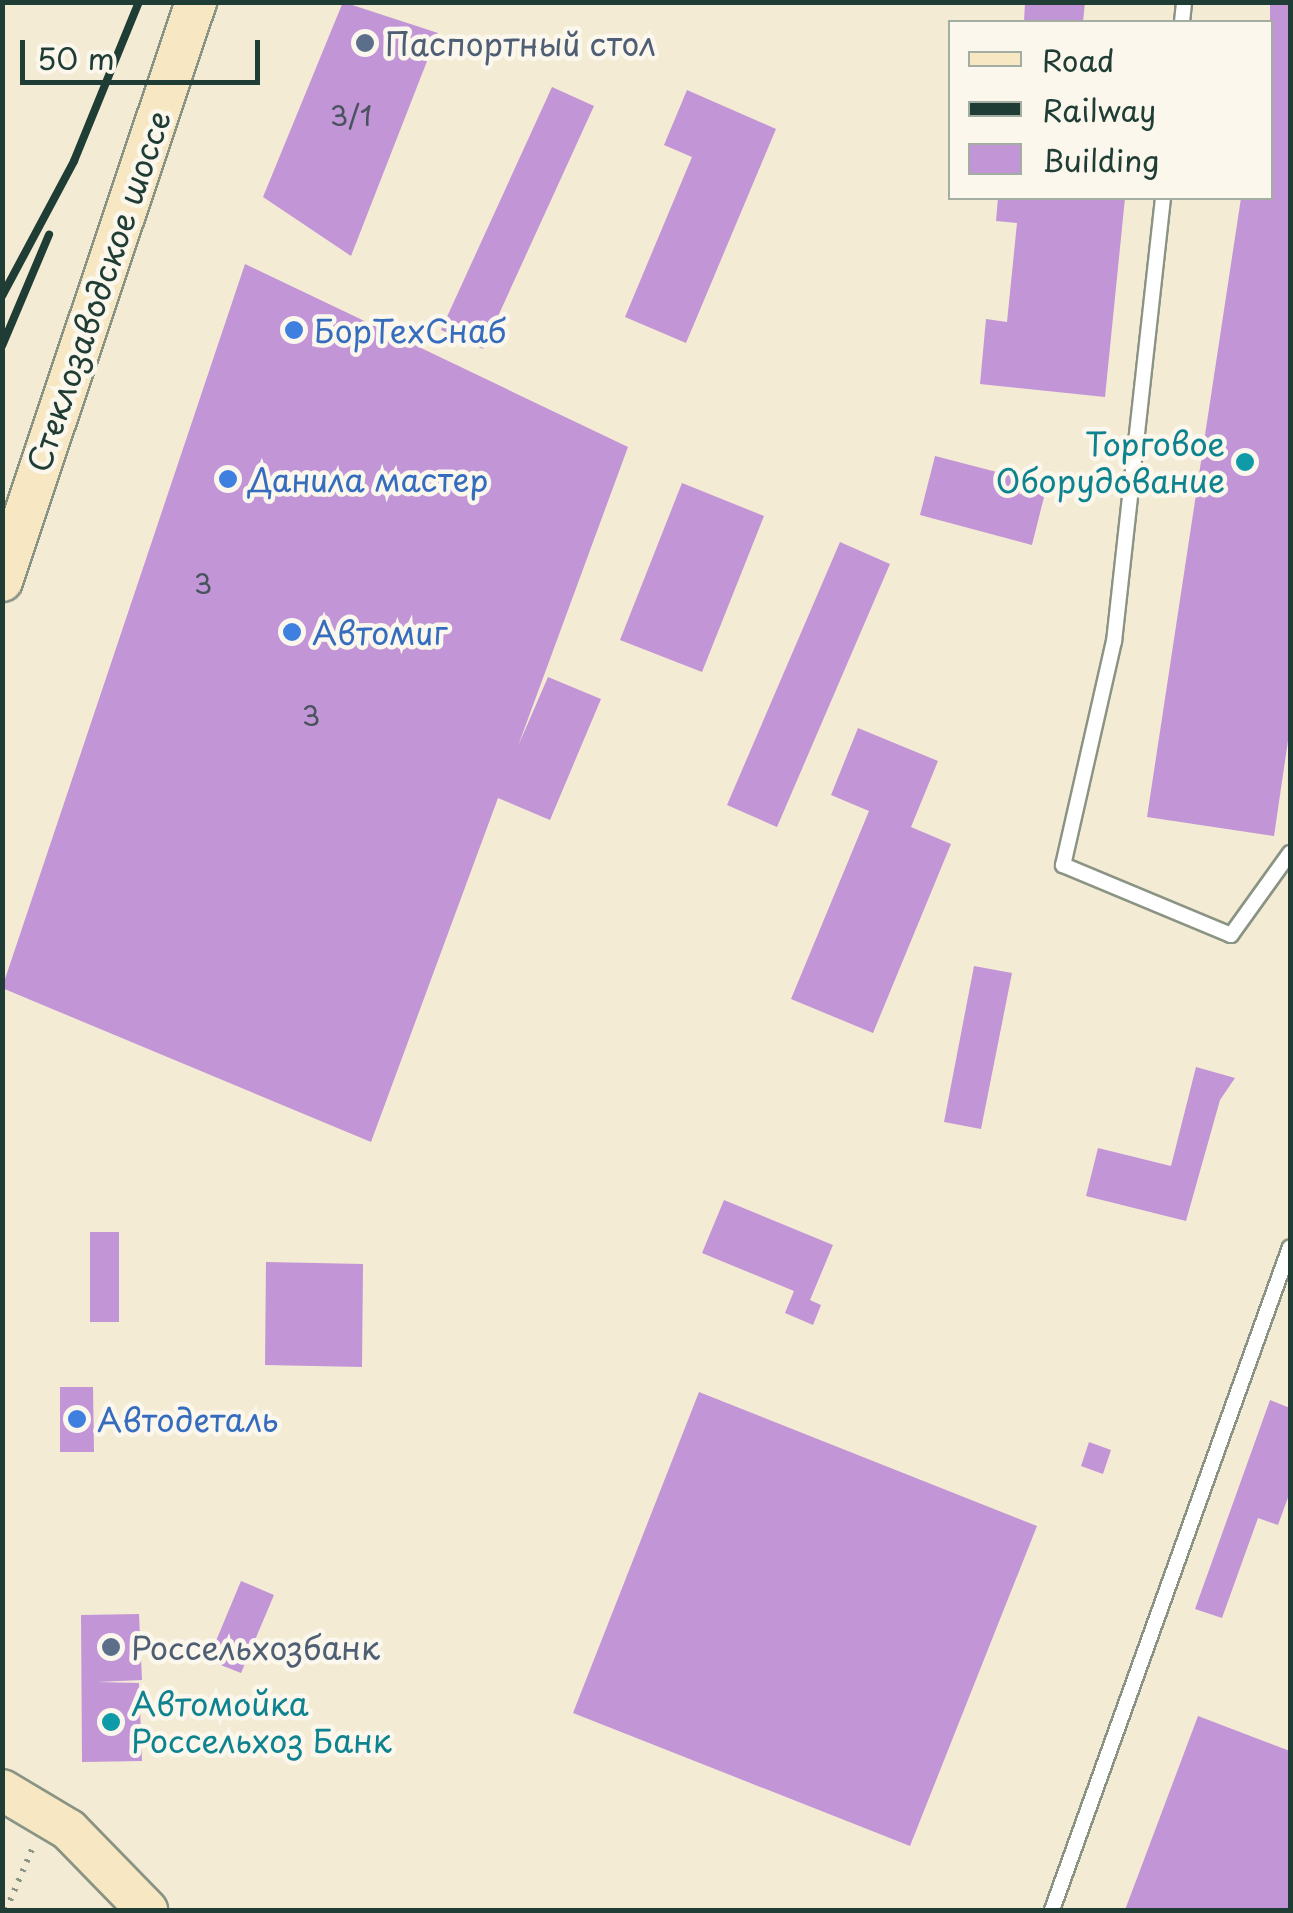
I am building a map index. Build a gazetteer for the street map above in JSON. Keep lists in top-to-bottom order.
{
  "streets": {
    "main road": ["Стеклозаводское шоссе"]
  },
  "places": [
    "Паспортный стол",
    "БорТехСнаб",
    "Торговое Оборудование",
    "Данила мастер",
    "Автомиг",
    "Автодеталь",
    "Россельхозбанк",
    "Автомойка Россельхоз Банк"
  ],
  "house_numbers": ["3/1", "3", "3"],
  "legend": ["Road", "Railway", "Building"],
  "scale_bar": "50 m"
}
